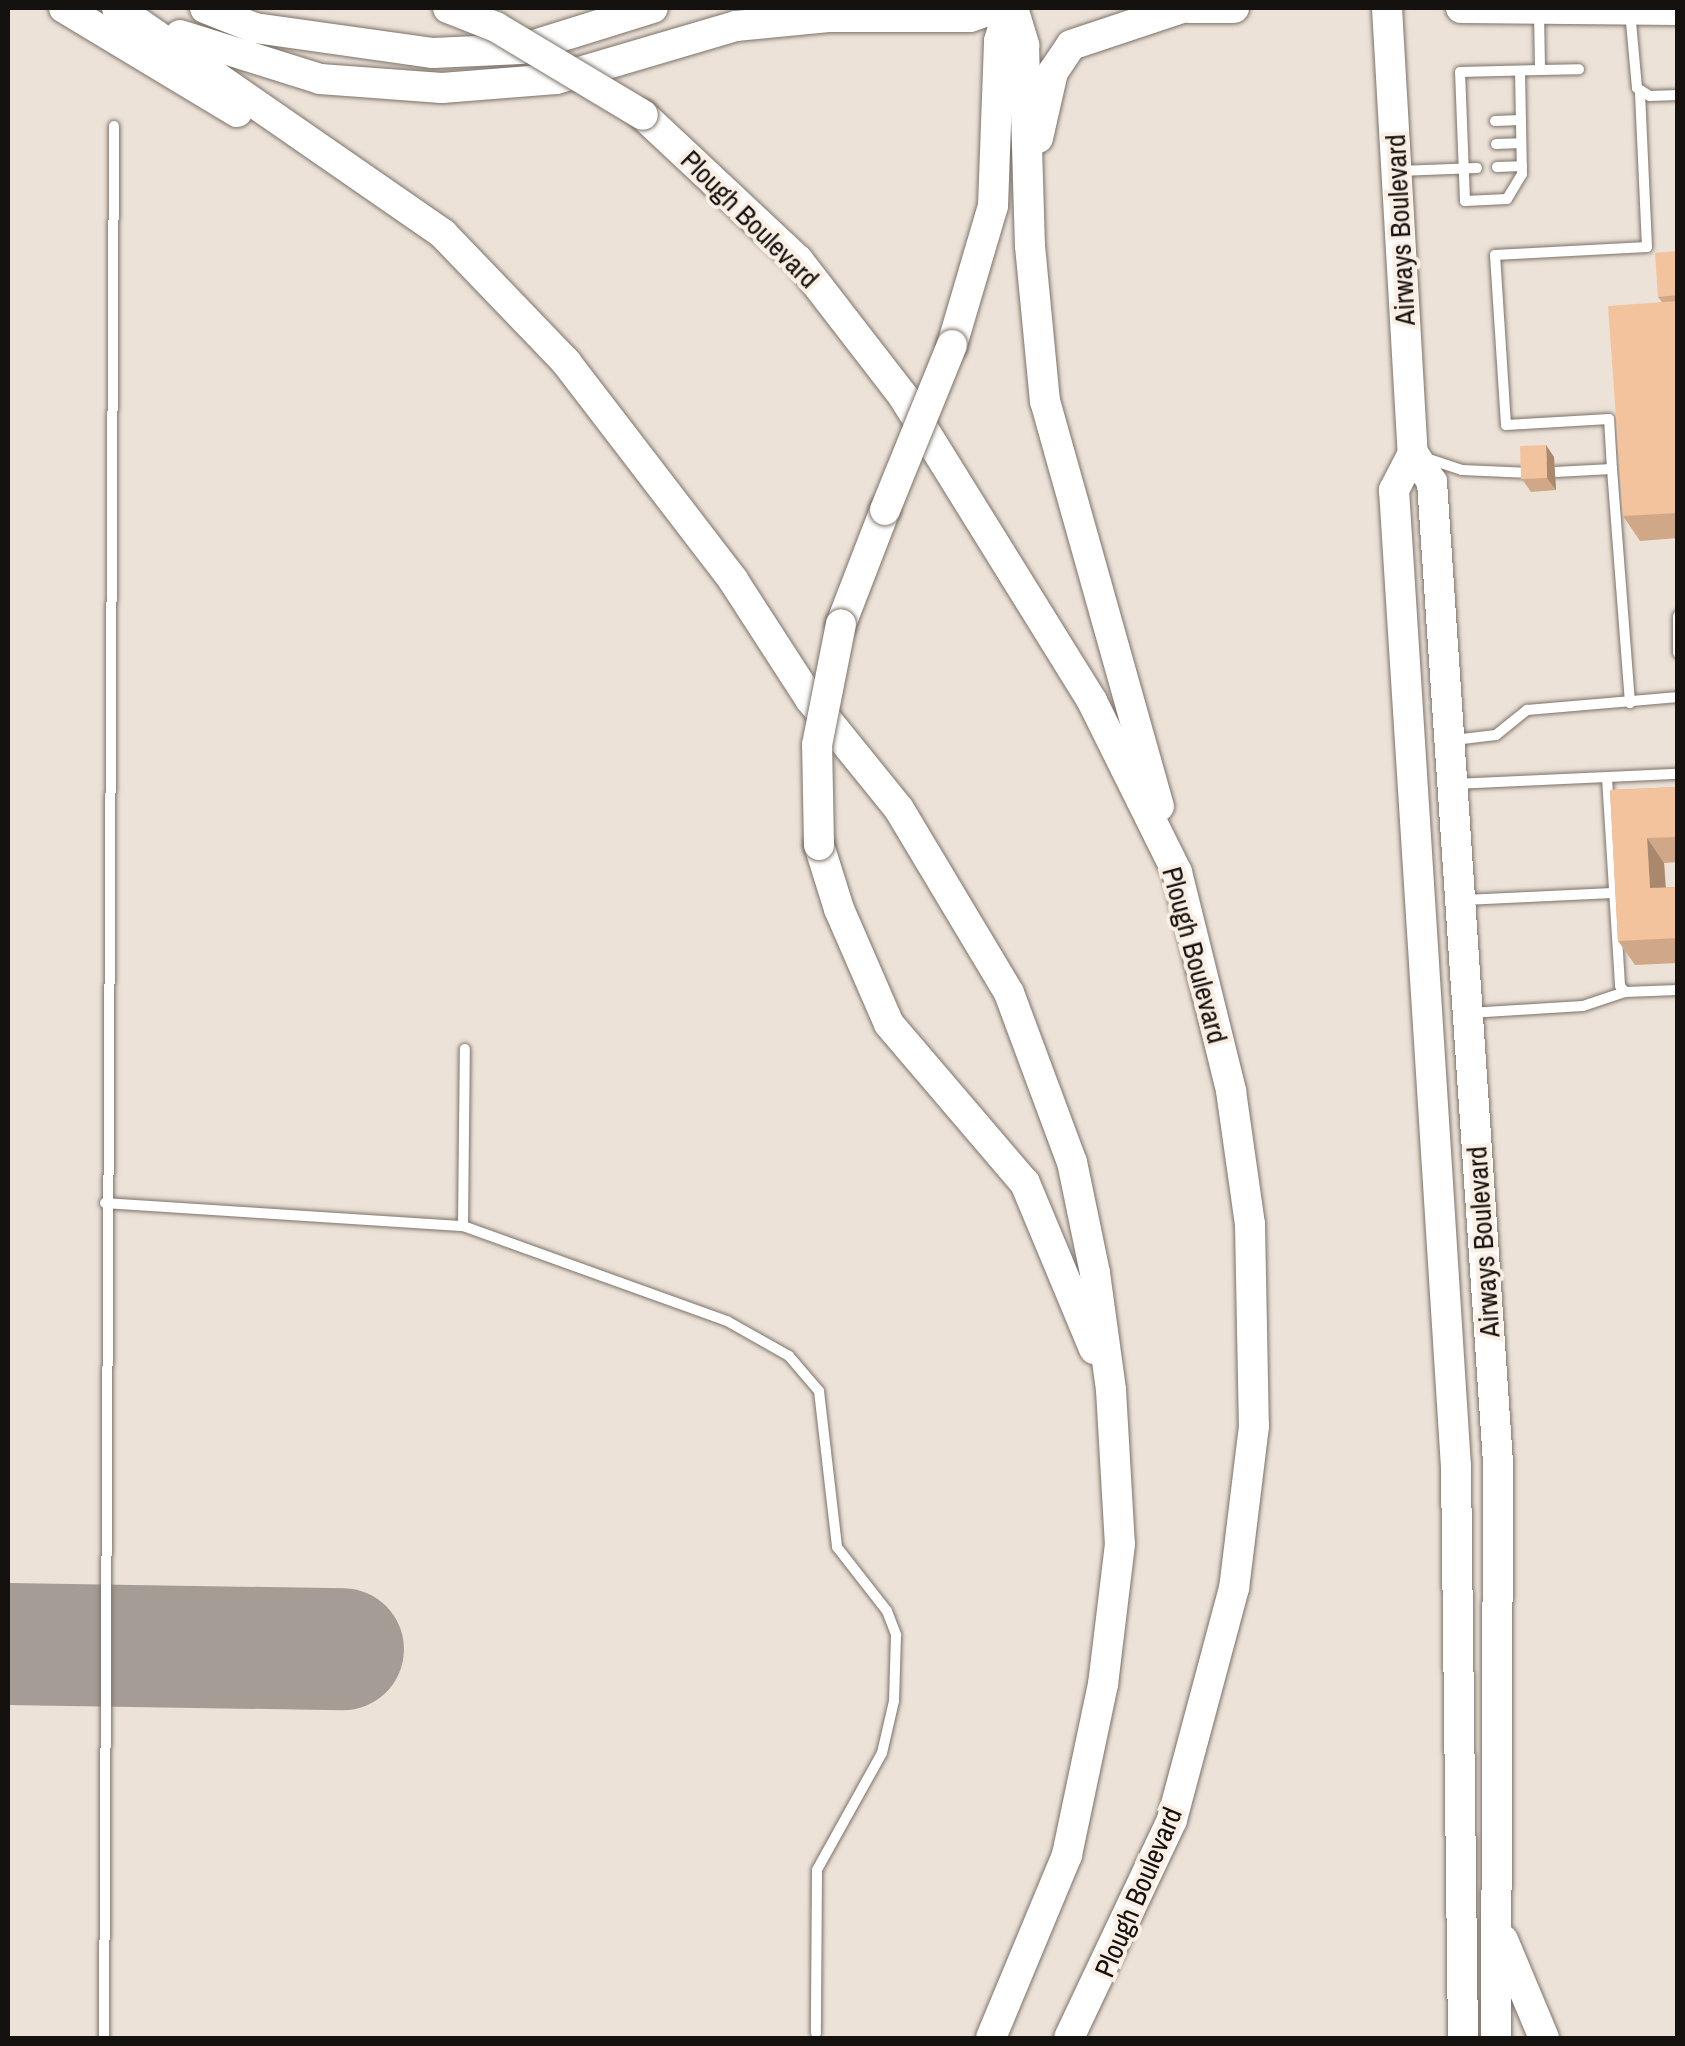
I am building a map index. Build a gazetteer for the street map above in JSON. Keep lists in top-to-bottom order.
{
  "streets": {
    "main road": ["Plough Boulevard", "Airways Boulevard"]
  }
}
